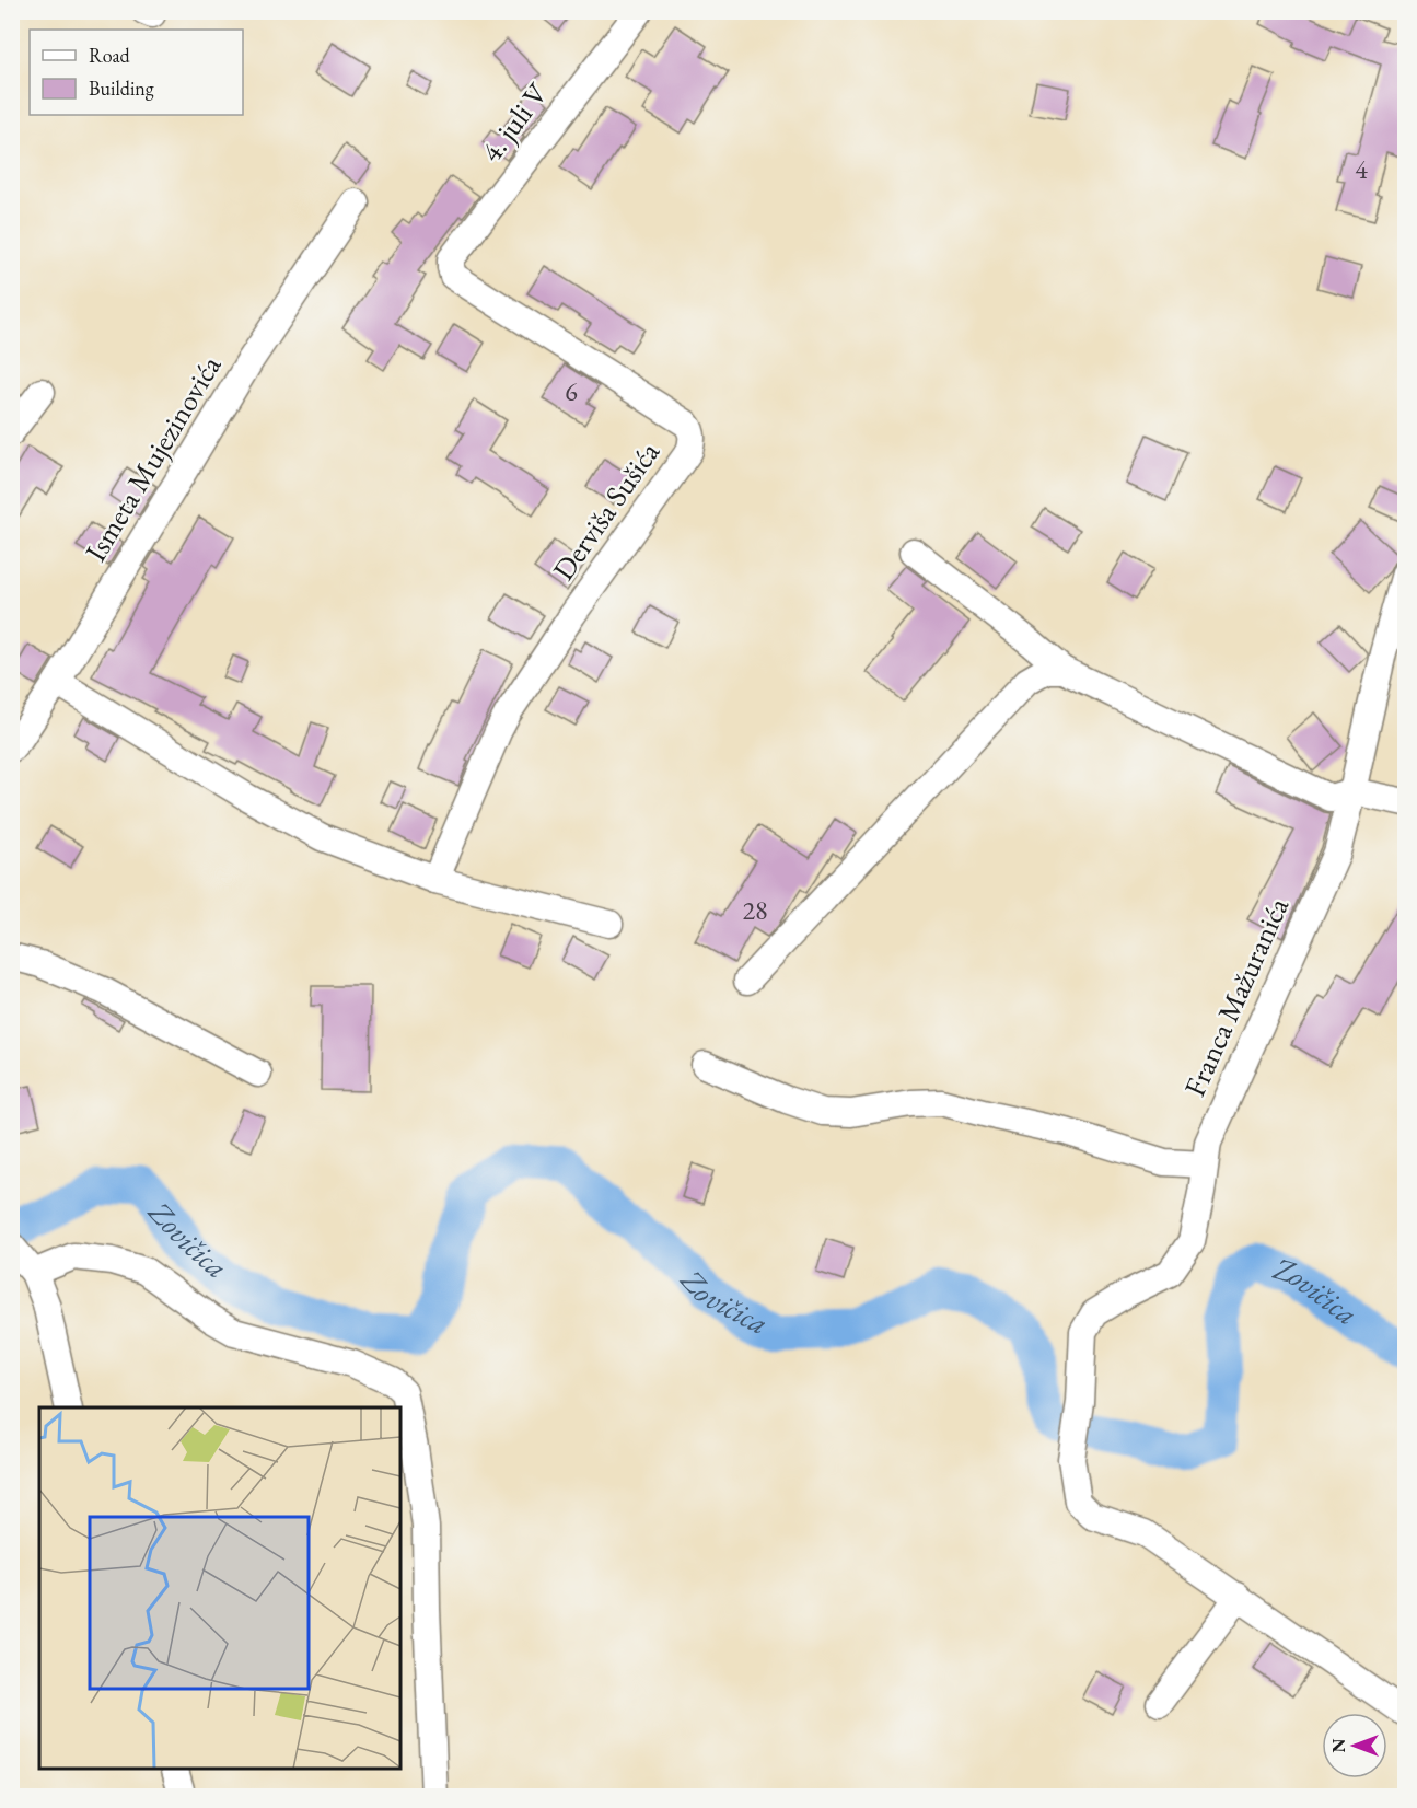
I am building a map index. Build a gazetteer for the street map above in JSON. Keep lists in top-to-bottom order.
{
  "streets": {
    "street": [
      "4. juli V",
      "Ismeta Mujezinovića",
      "Derviša Sušića",
      "Franca Mažuranića"
    ]
  },
  "crossings": [
    ["4. juli V", "Derviša Sušića"]
  ],
  "water": ["Zovičica"],
  "house_numbers": ["4", "6", "28"],
  "legend": ["Road", "Building"],
  "north": "left"
}
